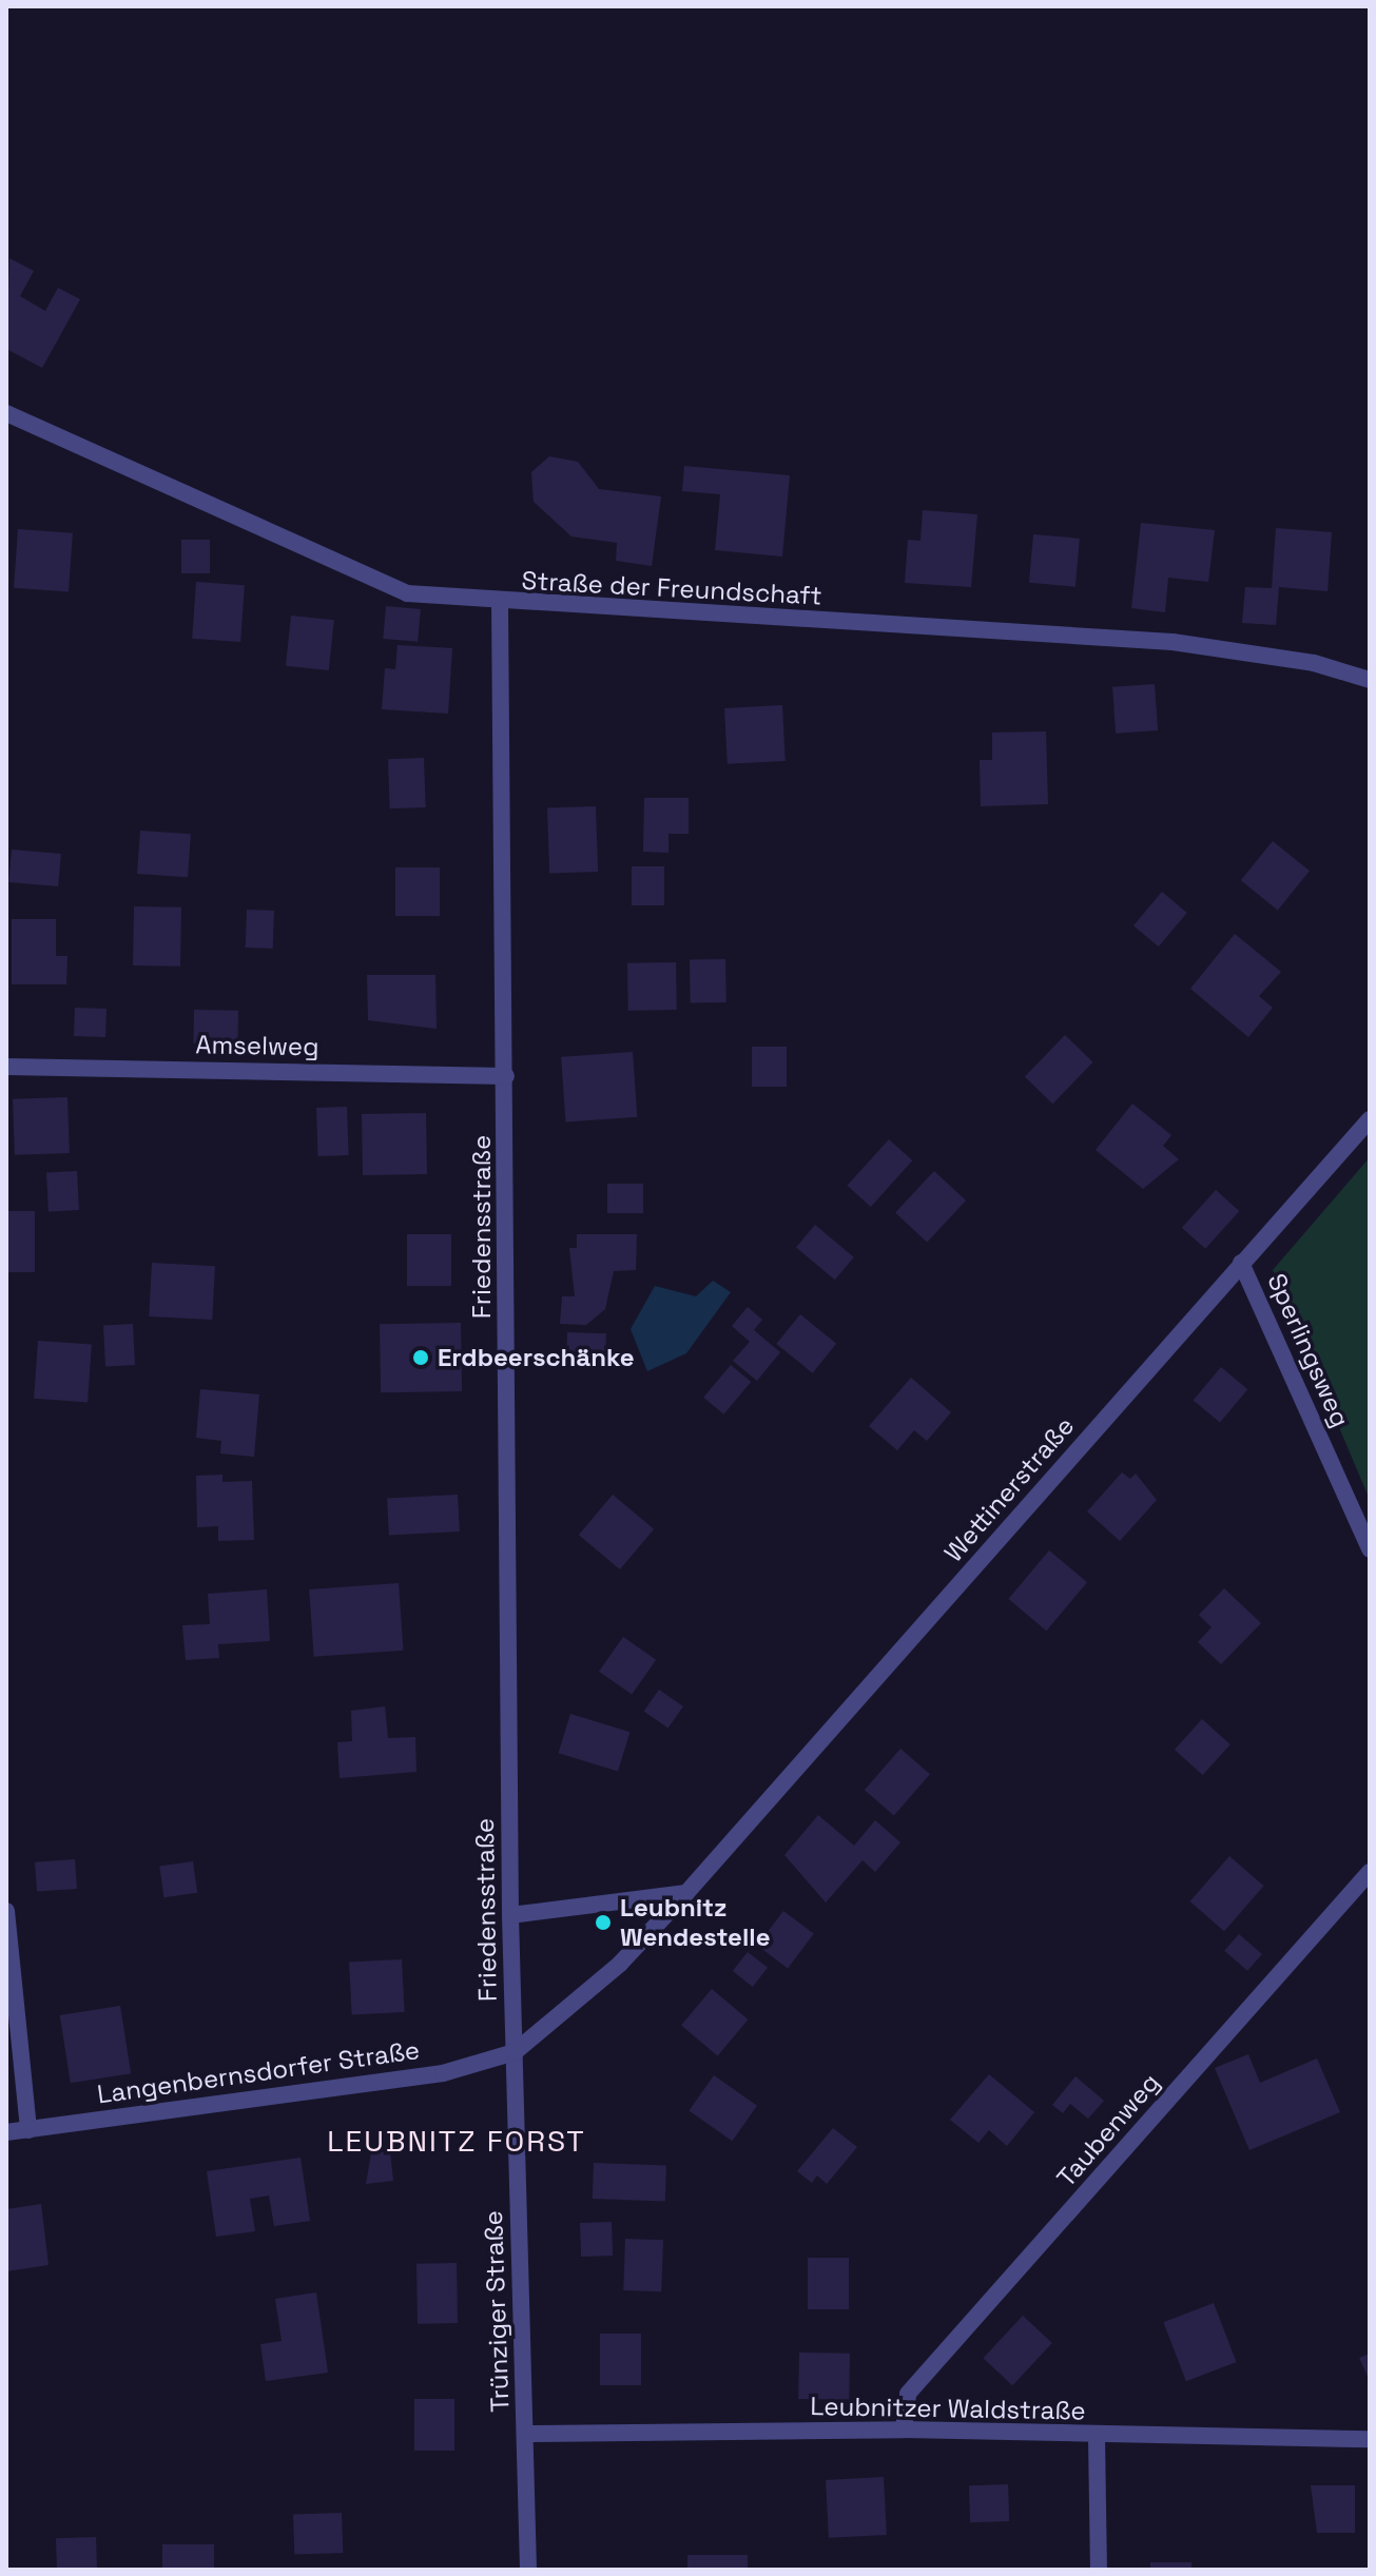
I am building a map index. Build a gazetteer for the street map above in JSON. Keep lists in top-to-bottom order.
{
  "streets": {
    "street": [
      "Straße der Freundschaft",
      "Amselweg",
      "Friedensstraße",
      "Sperlingsweg",
      "Wettinerstraße",
      "Langenbernsdorfer Straße",
      "Taubenweg",
      "Trünziger Straße",
      "Leubnitzer Waldstraße"
    ]
  },
  "crossings": [
    ["Straße der Freundschaft", "Friedensstraße"],
    ["Amselweg", "Friedensstraße"],
    ["Friedensstraße", "Wettinerstraße"],
    ["Friedensstraße", "Langenbernsdorfer Straße"],
    ["Friedensstraße", "Trünziger Straße"],
    ["Sperlingsweg", "Wettinerstraße"],
    ["Wettinerstraße", "Langenbernsdorfer Straße"],
    ["Wettinerstraße", "Trünziger Straße"],
    ["Langenbernsdorfer Straße", "Trünziger Straße"],
    ["Taubenweg", "Leubnitzer Waldstraße"],
    ["Trünziger Straße", "Leubnitzer Waldstraße"]
  ],
  "districts": ["LEUBNITZ FORST"],
  "places": ["Erdbeerschänke", "Leubnitz Wendestelle"]
}
